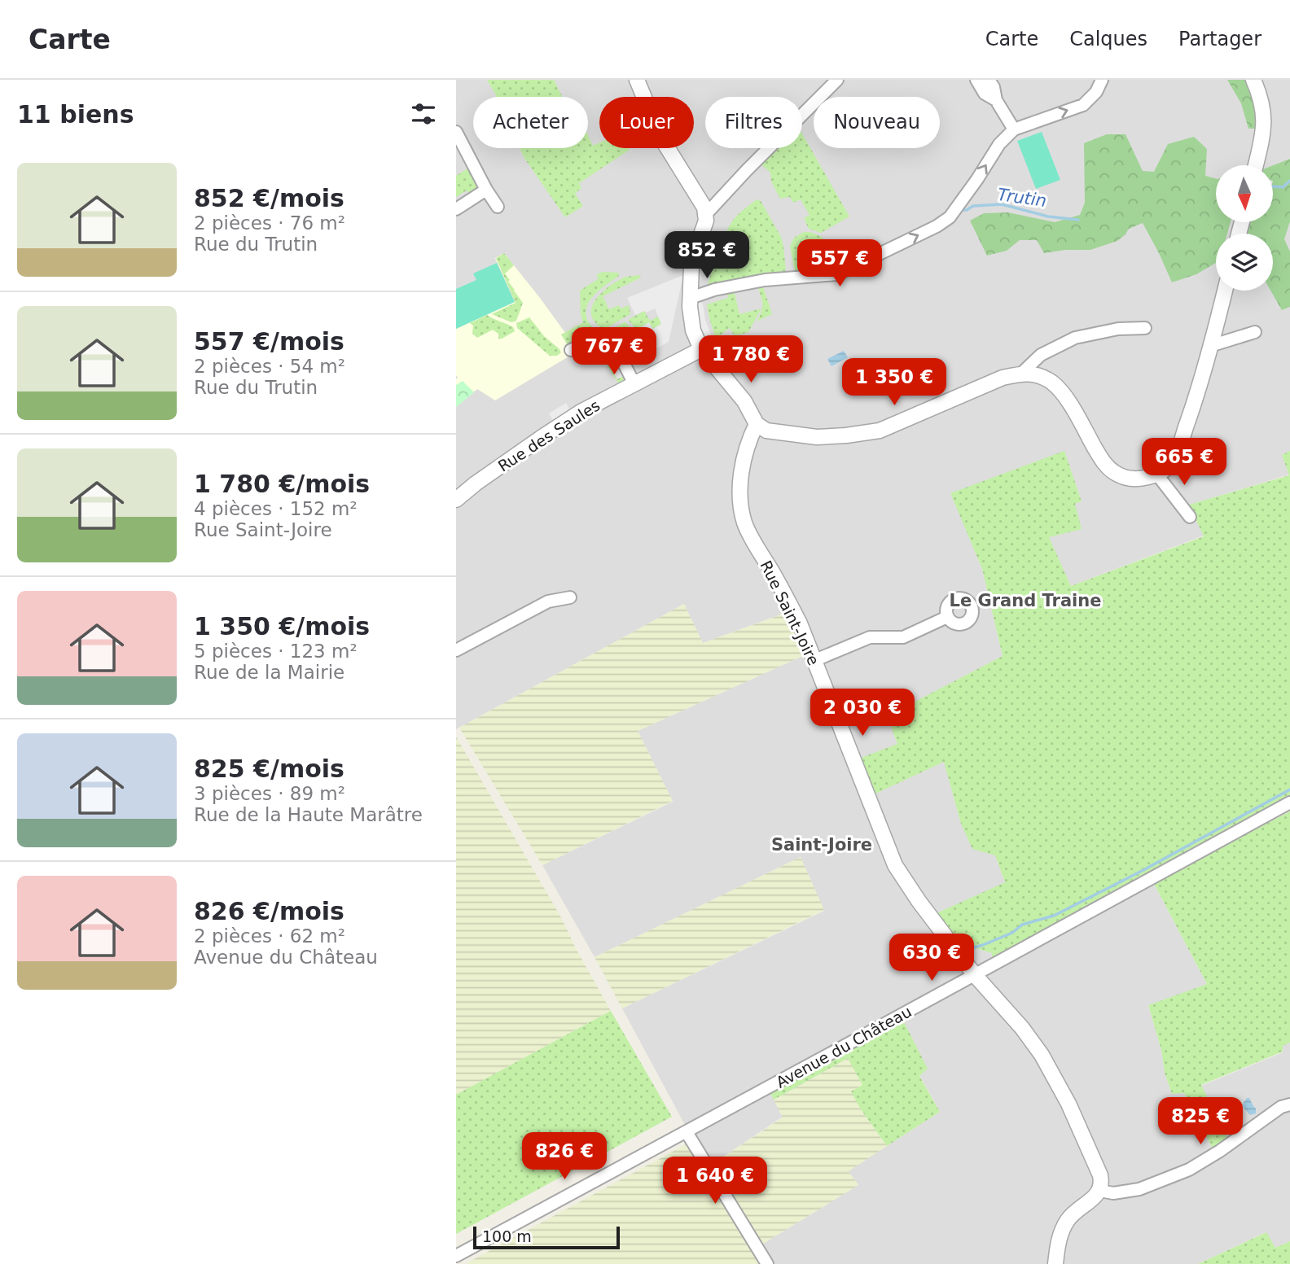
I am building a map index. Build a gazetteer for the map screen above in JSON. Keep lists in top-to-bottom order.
{
  "streets": {
    "street": ["Rue des Saules", "Rue Saint-Joire", "Avenue du Château"]
  },
  "crossings": [
    ["Rue Saint-Joire", "Avenue du Château"]
  ],
  "districts": ["Le Grand Traine", "Saint-Joire"],
  "water": ["Trutin"],
  "scale_bar": "100 m",
  "north": "bottom",
  "page": {
    "header": "Carte",
    "nav": ["Carte", "Calques", "Partager"],
    "heading": "11 biens",
    "chip": [
      "Acheter",
      "Louer",
      "Filtres",
      "Nouveau"
    ],
    "list": [
      {
        "name": "852 €/mois",
        "note": "2 pièces · 76 m² · Rue du Trutin"
      },
      {
        "name": "557 €/mois",
        "note": "2 pièces · 54 m² · Rue du Trutin"
      },
      {
        "name": "1 780 €/mois",
        "note": "4 pièces · 152 m² · Rue Saint-Joire"
      },
      {
        "name": "1 350 €/mois",
        "note": "5 pièces · 123 m² · Rue de la Mairie"
      },
      {
        "name": "825 €/mois",
        "note": "3 pièces · 89 m² · Rue de la Haute Marâtre"
      },
      {
        "name": "826 €/mois",
        "note": "2 pièces · 62 m² · Avenue du Château"
      }
    ],
    "price": [
      "852 €",
      "557 €",
      "767 €",
      "1 780 €",
      "1 350 €",
      "665 €",
      "2 030 €",
      "630 €",
      "825 €",
      "826 €",
      "1 640 €"
    ],
    "scale": "100 m"
  }
}
